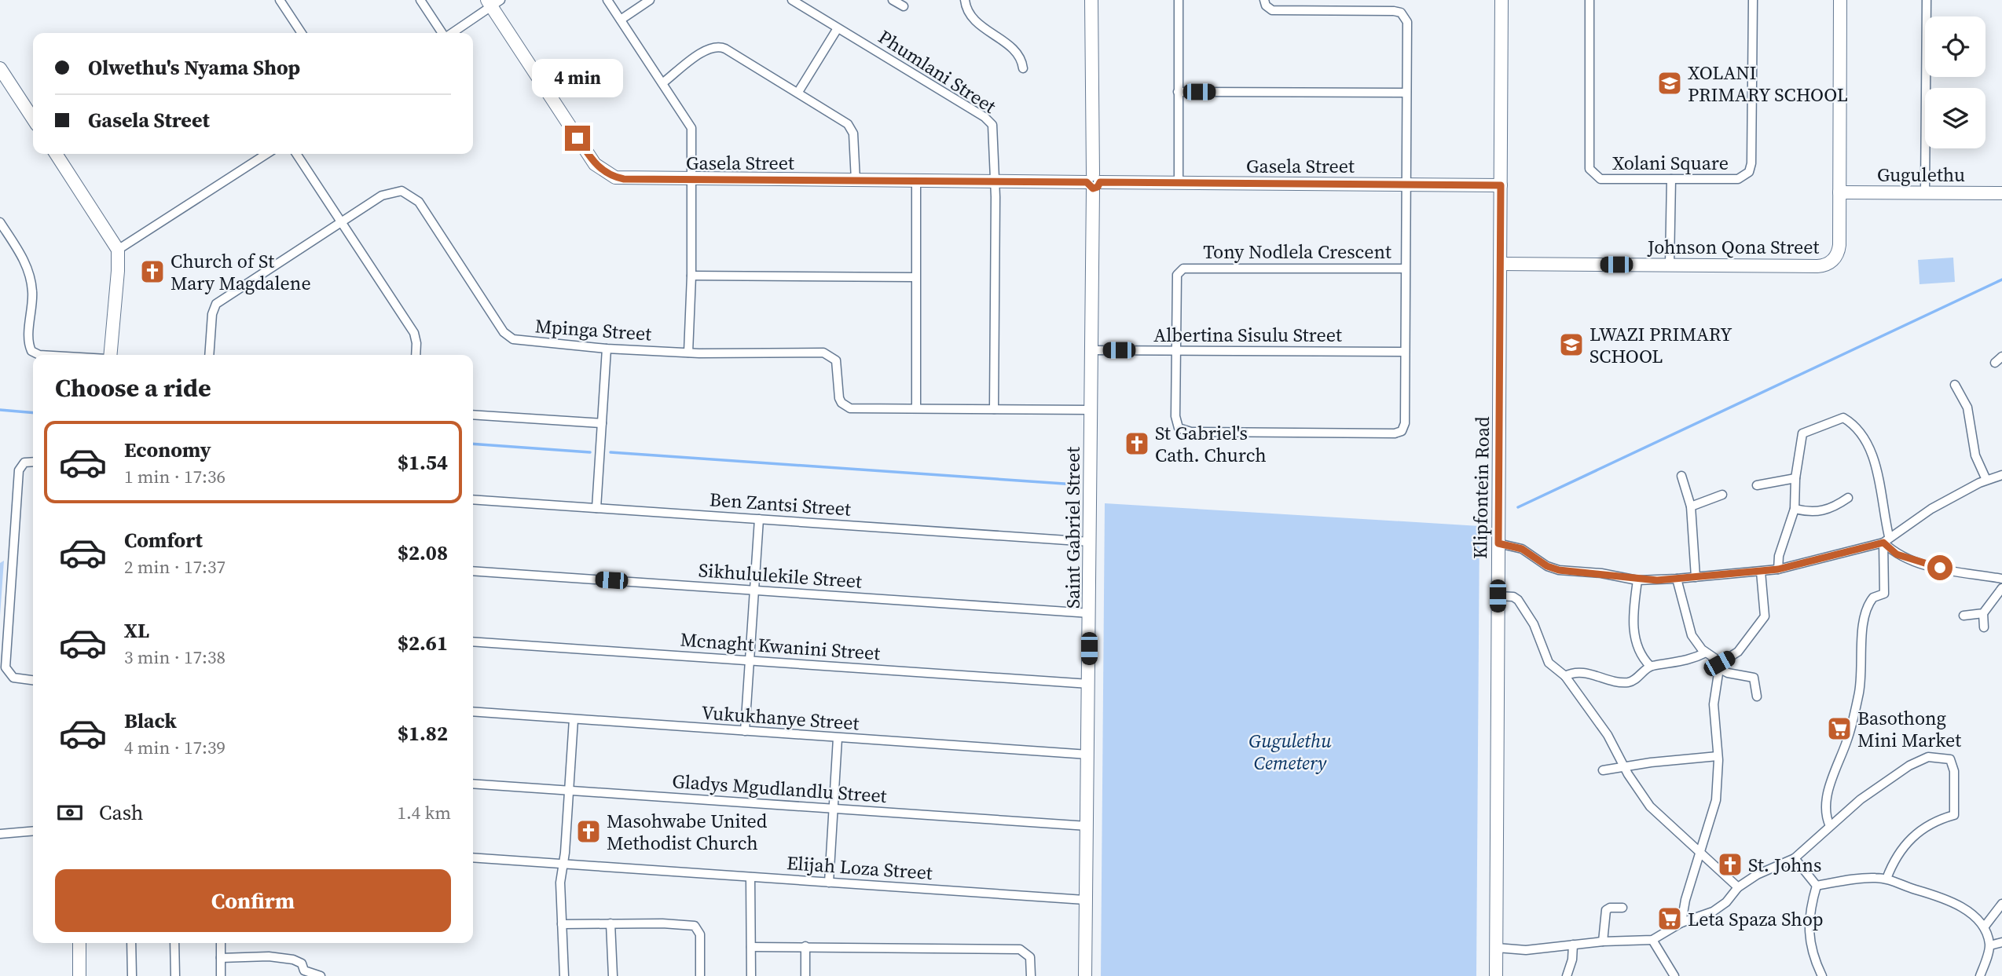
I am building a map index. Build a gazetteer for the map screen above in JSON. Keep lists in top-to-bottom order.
{
  "streets": {
    "street": [
      "Phumlani Street",
      "Gasela Street",
      "Xolani Square",
      "Gugulethu",
      "Johnson Qona Street",
      "Tony Nodlela Crescent",
      "Mpinga Street",
      "Albertina Sisulu Street",
      "Klipfontein Road",
      "Ben Zantsi Street",
      "Saint Gabriel Street",
      "Sikhululekile Street",
      "Mcnaght Kwanini Street",
      "Vukukhanye Street",
      "Gladys Mgudlandlu Street",
      "Elijah Loza Street"
    ]
  },
  "crossings": [
    ["Phumlani Street", "Gasela Street"],
    ["Phumlani Street", "Mpinga Street"],
    ["Gasela Street", "Klipfontein Road"],
    ["Gasela Street", "Saint Gabriel Street"],
    ["Gugulethu", "Johnson Qona Street"],
    ["Johnson Qona Street", "Klipfontein Road"],
    ["Tony Nodlela Crescent", "Albertina Sisulu Street"],
    ["Mpinga Street", "Saint Gabriel Street"],
    ["Albertina Sisulu Street", "Saint Gabriel Street"],
    ["Ben Zantsi Street", "Saint Gabriel Street"],
    ["Saint Gabriel Street", "Sikhululekile Street"],
    ["Saint Gabriel Street", "Mcnaght Kwanini Street"],
    ["Saint Gabriel Street", "Vukukhanye Street"],
    ["Saint Gabriel Street", "Gladys Mgudlandlu Street"],
    ["Saint Gabriel Street", "Elijah Loza Street"]
  ],
  "parks": ["Gugulethu Cemetery"],
  "places": {
    "school or university": ["XOLANI PRIMARY SCHOOL", "LWAZI PRIMARY SCHOOL"],
    "church": [
      "Church of St Mary Magdalene",
      "St Gabriel's Cath. Church",
      "Masohwabe United Methodist Church",
      "St. Johns"
    ],
    "supermarket": ["Basothong Mini Market", "Leta Spaza Shop"]
  },
  "page": {
    "banner": ["Olwethu's Nyama Shop", "Gasela Street"],
    "bubble": "4 min",
    "heading": "Choose a ride",
    "list": [
      {
        "name": "Economy",
        "note": "1 min · 17:36",
        "value": "$1.54"
      },
      {
        "name": "Comfort",
        "note": "2 min · 17:37",
        "value": "$2.08"
      },
      {
        "name": "XL",
        "note": "3 min · 17:38",
        "value": "$2.61"
      },
      {
        "name": "Black",
        "note": "4 min · 17:39",
        "value": "$1.82"
      }
    ],
    "pay": ["Cash", "1.4 km"],
    "buttons": "Confirm"
  }
}
